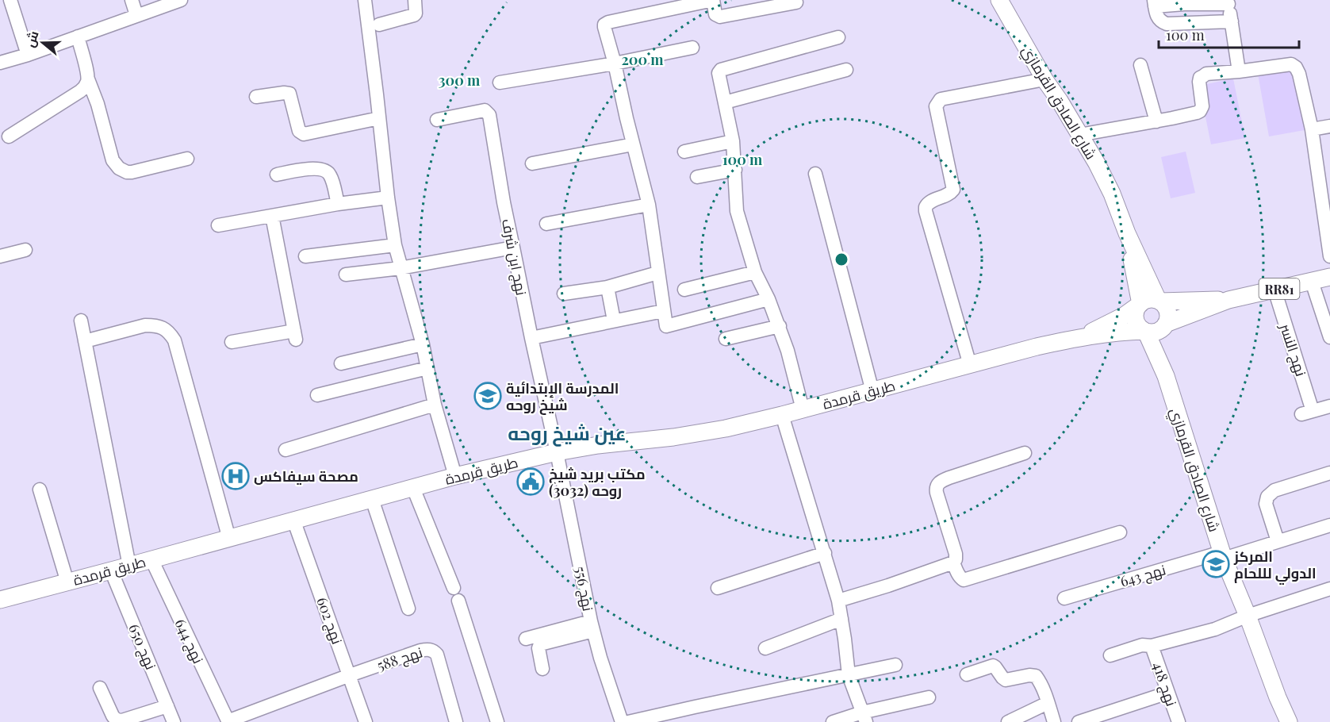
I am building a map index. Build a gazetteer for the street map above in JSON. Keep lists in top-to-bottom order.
{
  "streets": {
    "main road": ["شارع الصادق القرمازي", "RR81", "طريق قرمدة"],
    "street": [
      "نهج ابن شرف",
      "نهج النسر",
      "نهج 643",
      "نهج 556",
      "نهج 602",
      "نهج 644",
      "نهج 650",
      "نهج 588",
      "نهج 418"
    ]
  },
  "crossings": [
    ["شارع الصادق القرمازي", "RR81"],
    ["شارع الصادق القرمازي", "طريق قرمدة"],
    ["شارع الصادق القرمازي", "نهج 643"],
    ["نهج ابن شرف", "طريق قرمدة"],
    ["نهج ابن شرف", "نهج 556"],
    ["RR81", "نهج النسر"],
    ["RR81", "طريق قرمدة"],
    ["طريق قرمدة", "نهج 556"],
    ["طريق قرمدة", "نهج 602"],
    ["طريق قرمدة", "نهج 644"],
    ["طريق قرمدة", "نهج 650"],
    ["نهج 602", "نهج 588"]
  ],
  "districts": ["عين شيخ روحه"],
  "places": {
    "school or university": ["المدرسة الإبتدائية شيخ روحه", "المركز الدولي لللحام"],
    "hospital": ["مصحة سيفاكس"],
    "public building": ["مكتب بريد شيخ روحه (3032)"]
  },
  "scale_bar": "100 m",
  "north": "left",
  "rings": ["200 m", "300 m", "100 m"]
}
